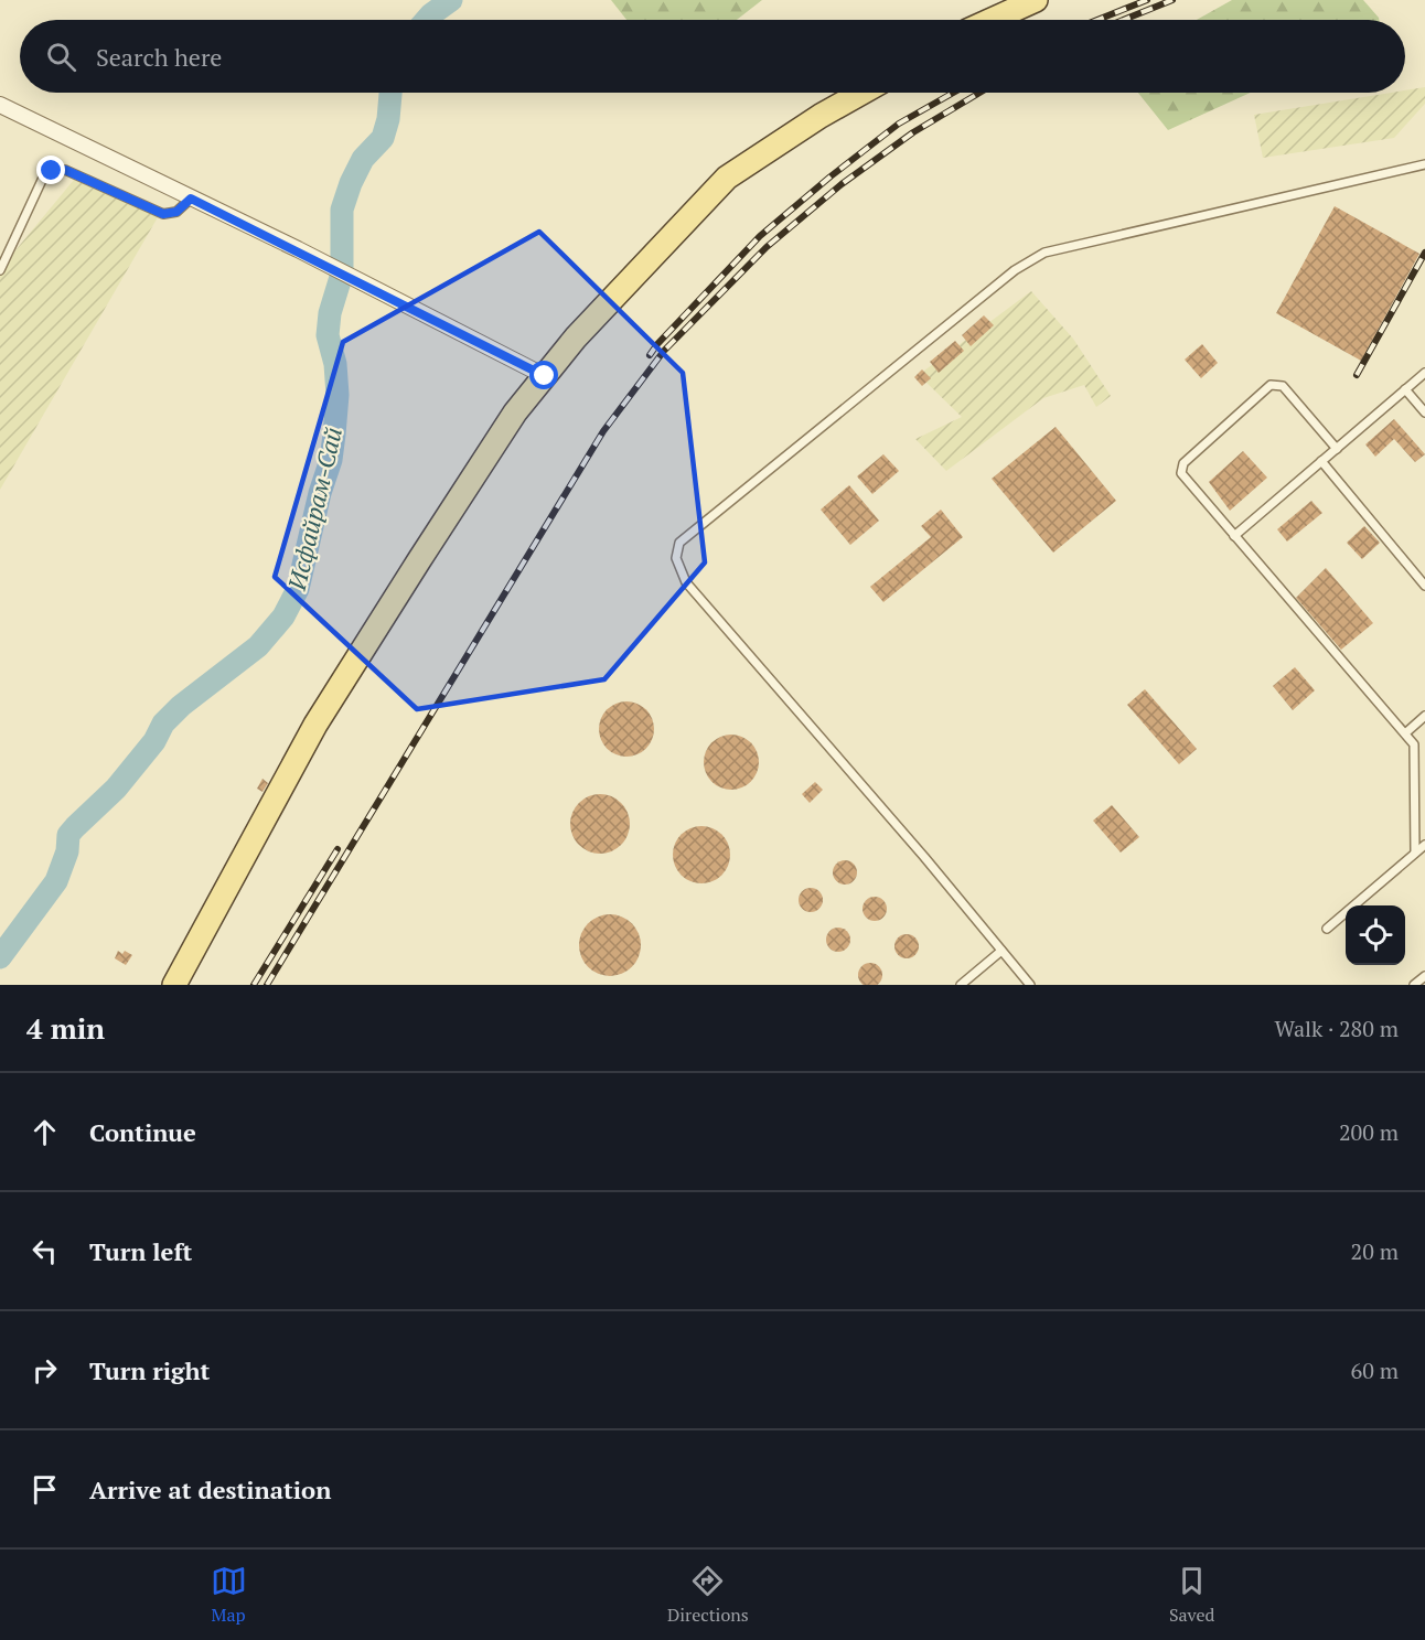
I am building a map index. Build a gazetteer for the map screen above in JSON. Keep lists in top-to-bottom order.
{
  "water": ["Исфайрам-Сай"],
  "page": {
    "search": "Search here",
    "heading": ["4 min", "Walk · 280 m"],
    "list": [
      ["Continue", "200 m"],
      ["Turn left", "20 m"],
      ["Turn right", "60 m"],
      "Arrive at destination"
    ],
    "nav": ["Map", "Directions", "Saved"]
  }
}
